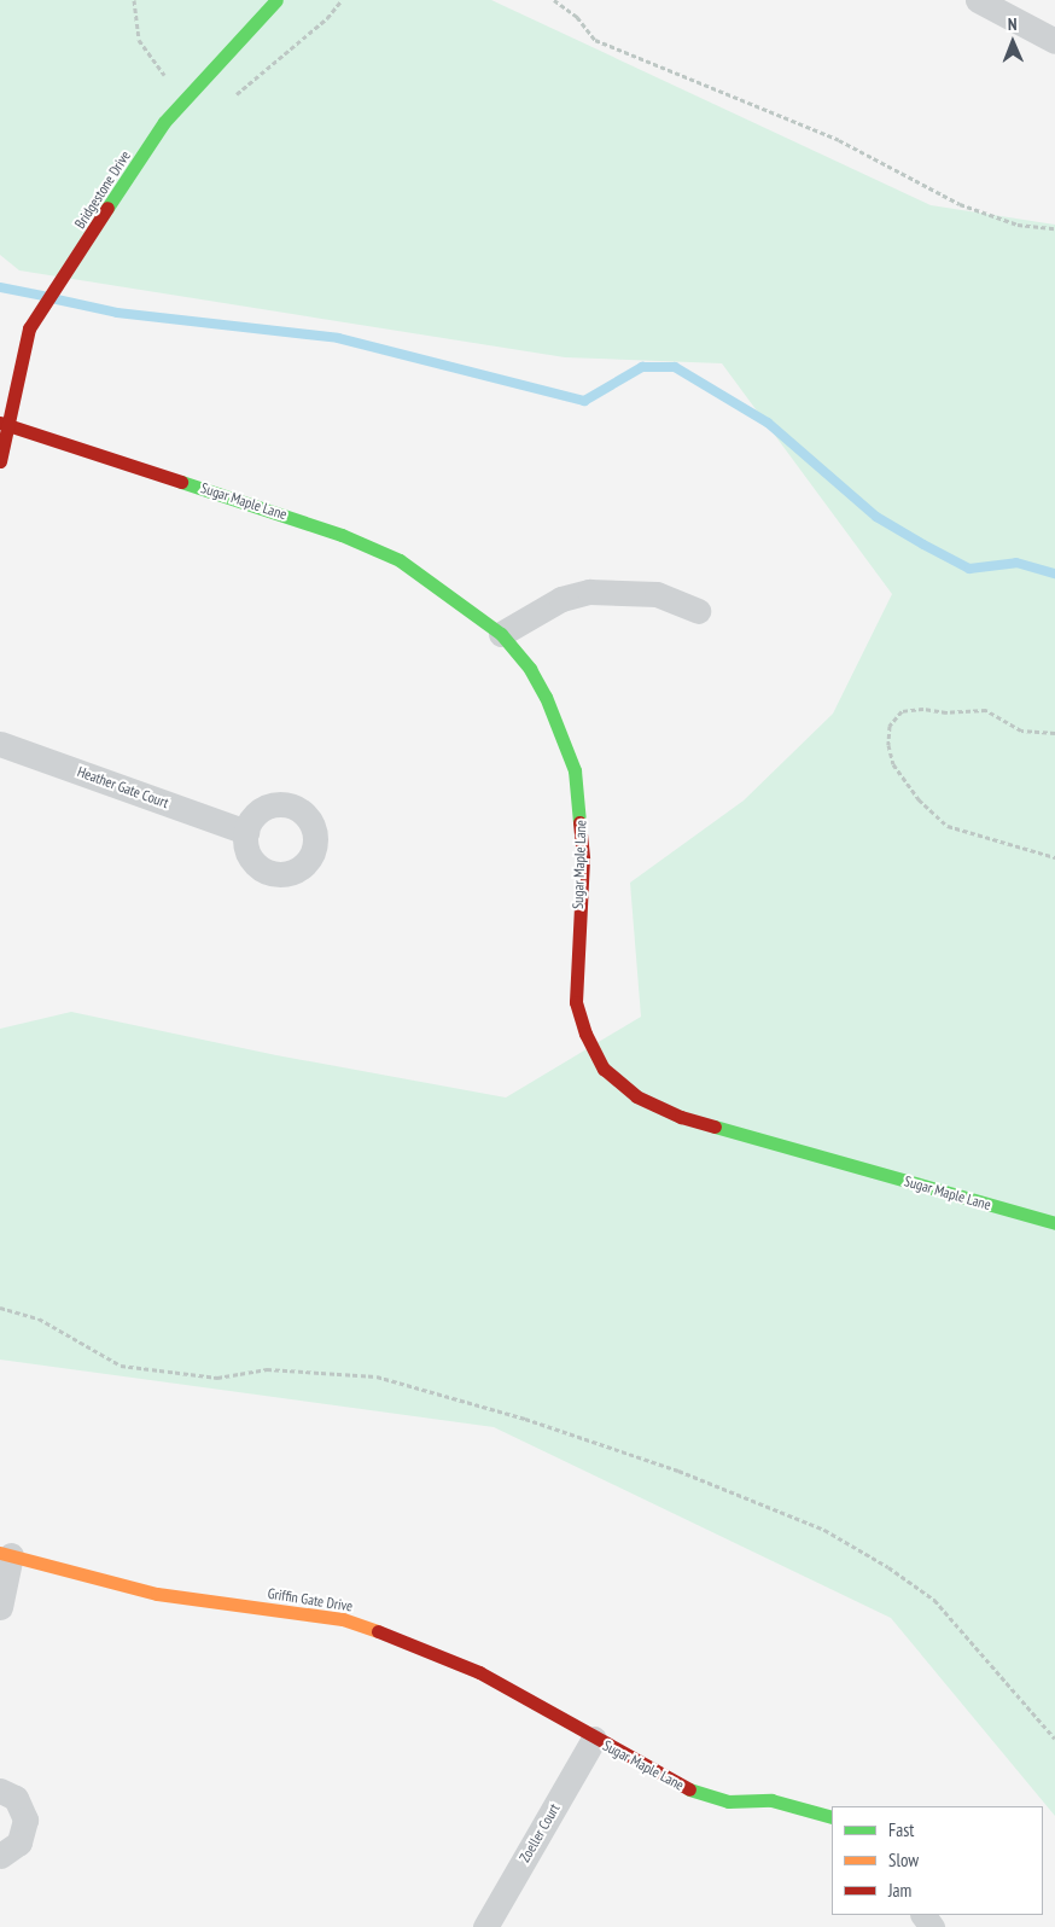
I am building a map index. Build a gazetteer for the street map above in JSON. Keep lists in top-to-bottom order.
{
  "streets": {
    "street": [
      "Bridgestone Drive",
      "Sugar Maple Lane",
      "Heather Gate Court",
      "Griffin Gate Drive",
      "Zoeller Court"
    ]
  },
  "crossings": [
    ["Bridgestone Drive", "Sugar Maple Lane"],
    ["Sugar Maple Lane", "Griffin Gate Drive"],
    ["Sugar Maple Lane", "Zoeller Court"],
    ["Griffin Gate Drive", "Zoeller Court"]
  ],
  "legend": ["Fast", "Slow", "Jam"],
  "north": "top"
}
